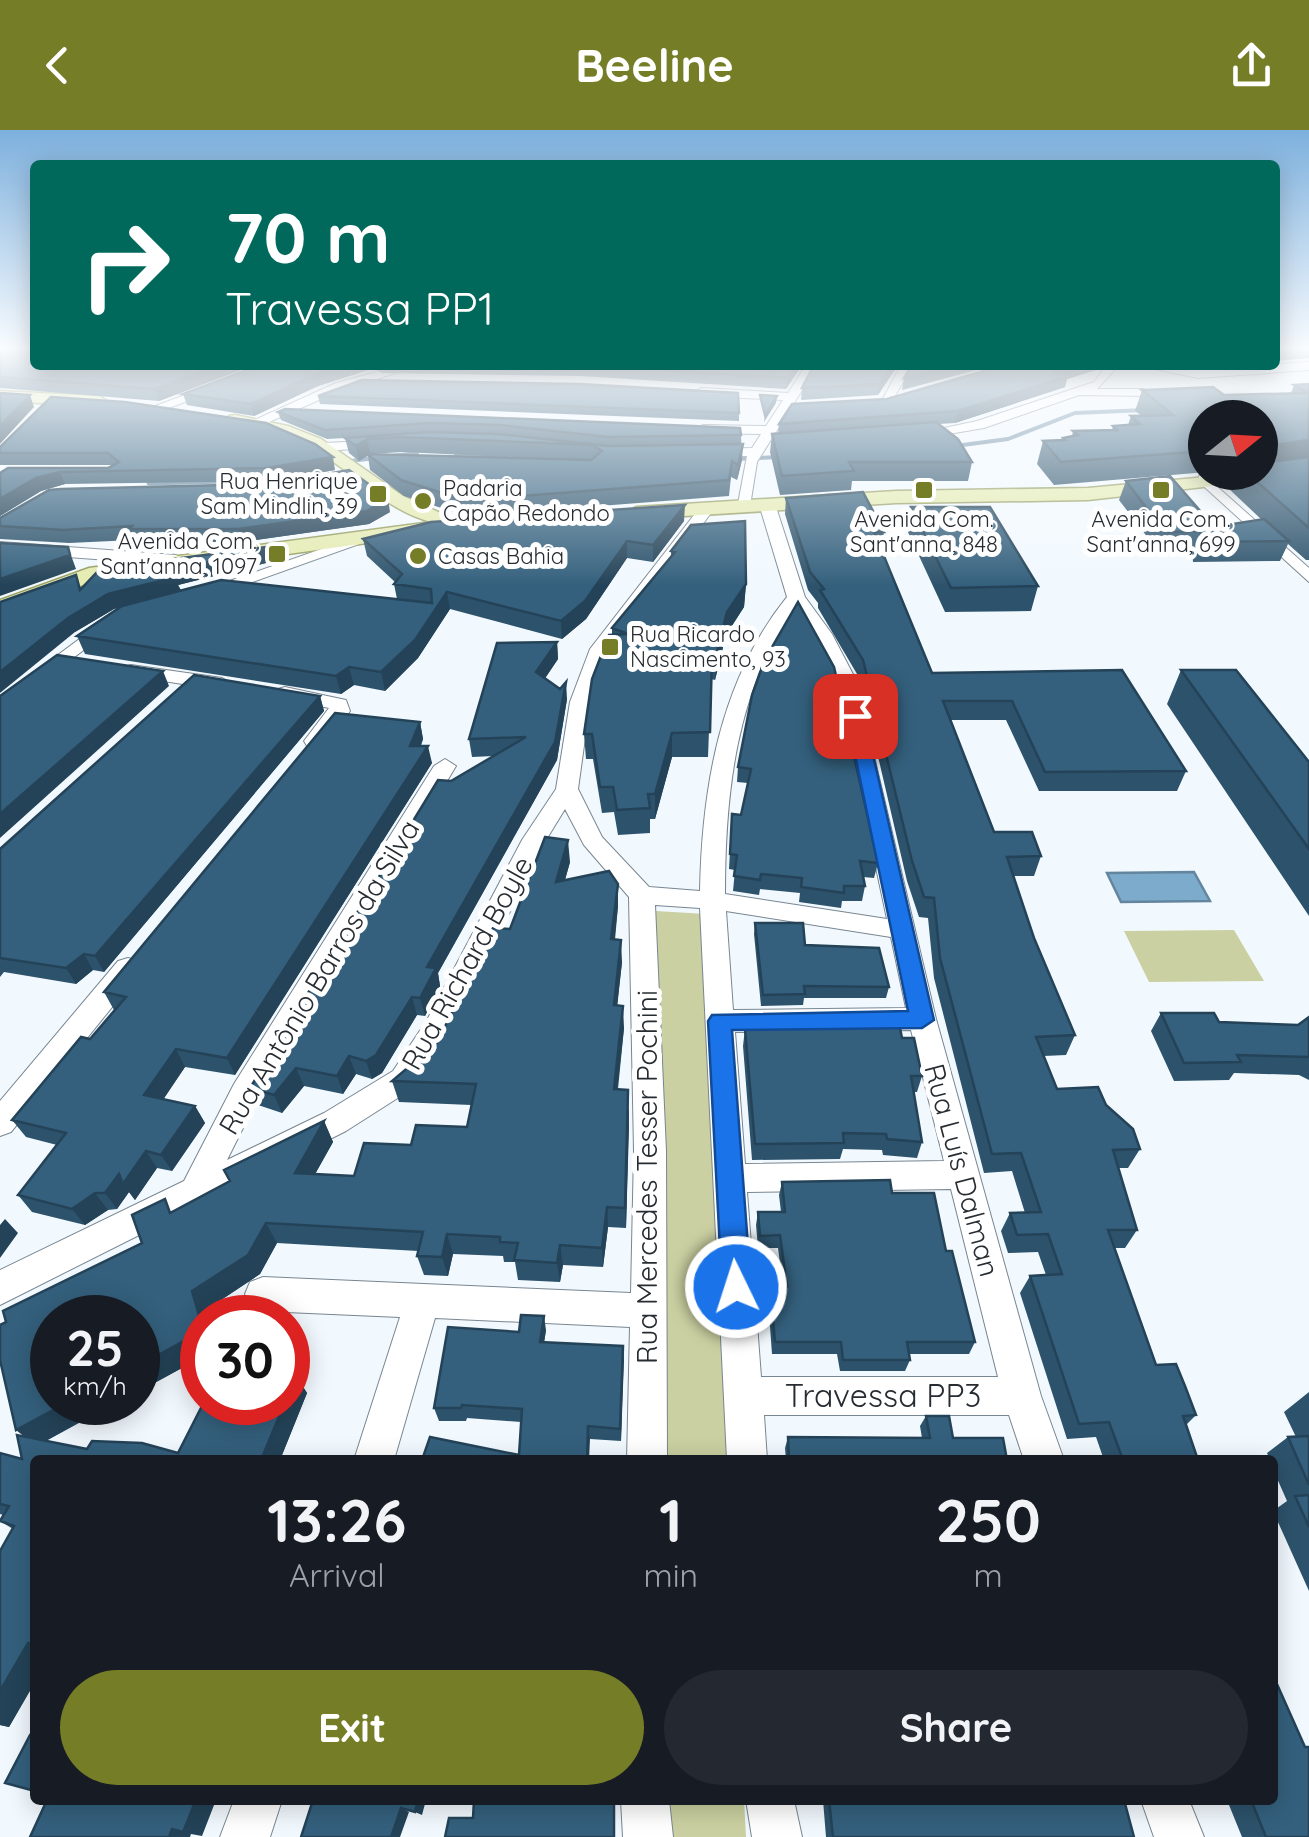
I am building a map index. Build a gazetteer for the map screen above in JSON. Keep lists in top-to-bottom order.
{
  "streets": {
    "street": [
      "Rua Richard Boyle",
      "Rua Antônio Barros da Silva",
      "Rua Luís Dalman",
      "Rua Mercedes Tesser Pochini",
      "Travessa PP3"
    ]
  },
  "crossings": [
    ["Rua Richard Boyle", "Rua Antônio Barros da Silva"],
    ["Rua Luís Dalman", "Travessa PP3"]
  ],
  "places": {
    "transit": [
      "Avenida Com. Sant'anna, 848",
      "Avenida Com. Sant'anna, 699",
      "Rua Henrique Sam Mindlin, 39",
      "Avenida Com. Sant'anna, 1097",
      "Rua Ricardo Nascimento, 93"
    ],
    "other": ["Padaria Capão Redondo", "Casas Bahia"]
  },
  "north": "right",
  "page": {
    "header": "Beeline",
    "turn": ["70 m", "Travessa PP1"],
    "speed": "25 km/h",
    "limit": "30",
    "eta": [
      "13:26",
      "Arrival",
      "1",
      "min",
      "250",
      "m"
    ],
    "buttons": ["Exit", "Share"]
  }
}
